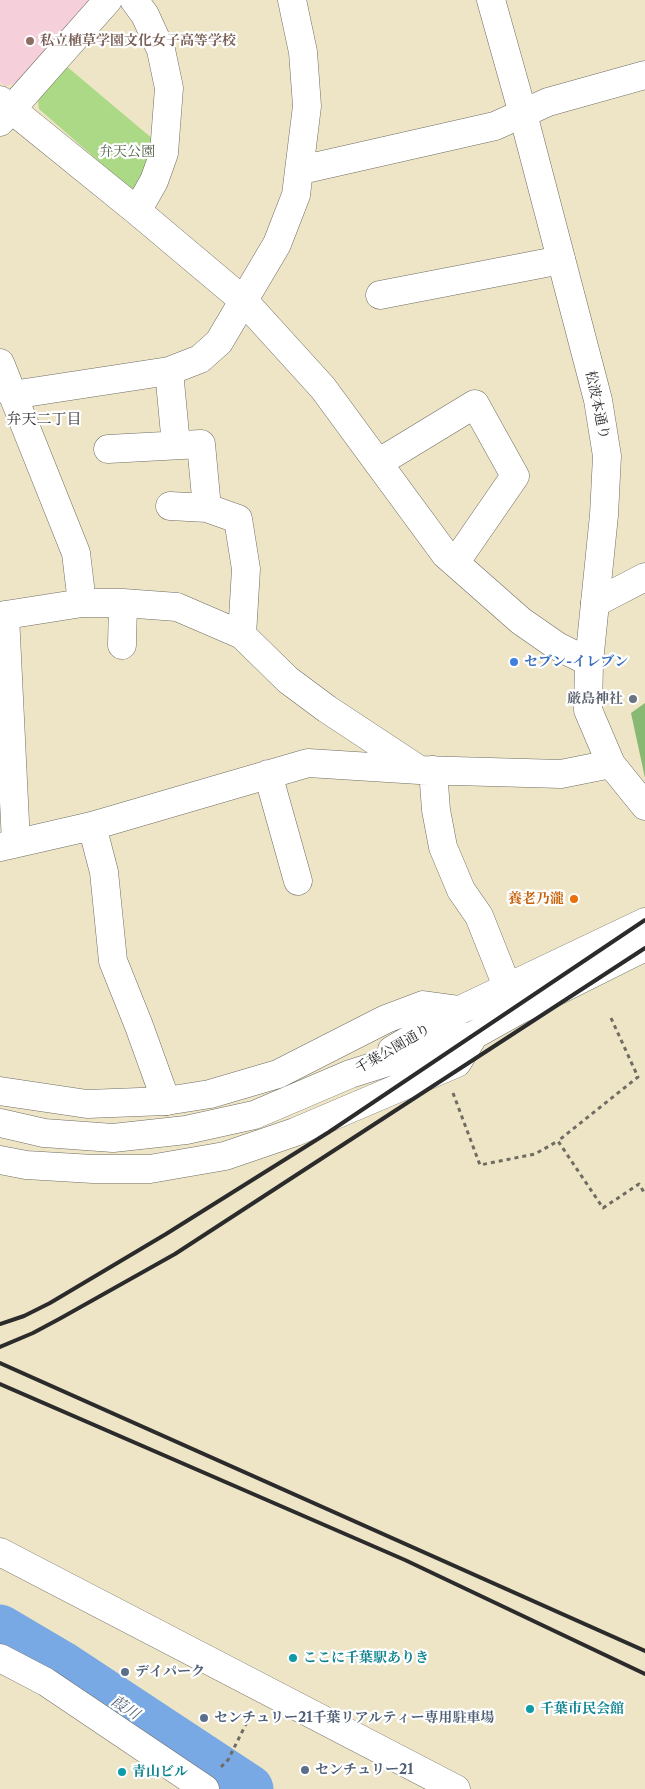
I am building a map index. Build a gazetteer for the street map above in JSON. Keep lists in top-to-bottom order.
{
  "streets": {
    "street": ["松波本通り", "千葉公園通り"]
  },
  "districts": ["弁天二丁目"],
  "water": ["葭川"],
  "parks": ["弁天公園"],
  "places": [
    "私立植草学園文化女子高等学校",
    "セブン-イレブン",
    "厳島神社",
    "養老乃瀧",
    "ここに千葉駅ありき",
    "デイパーク",
    "千葉市民会館",
    "センチュリー21千葉リアルティー専用駐車場",
    "センチュリー21",
    "青山ビル"
  ]
}
